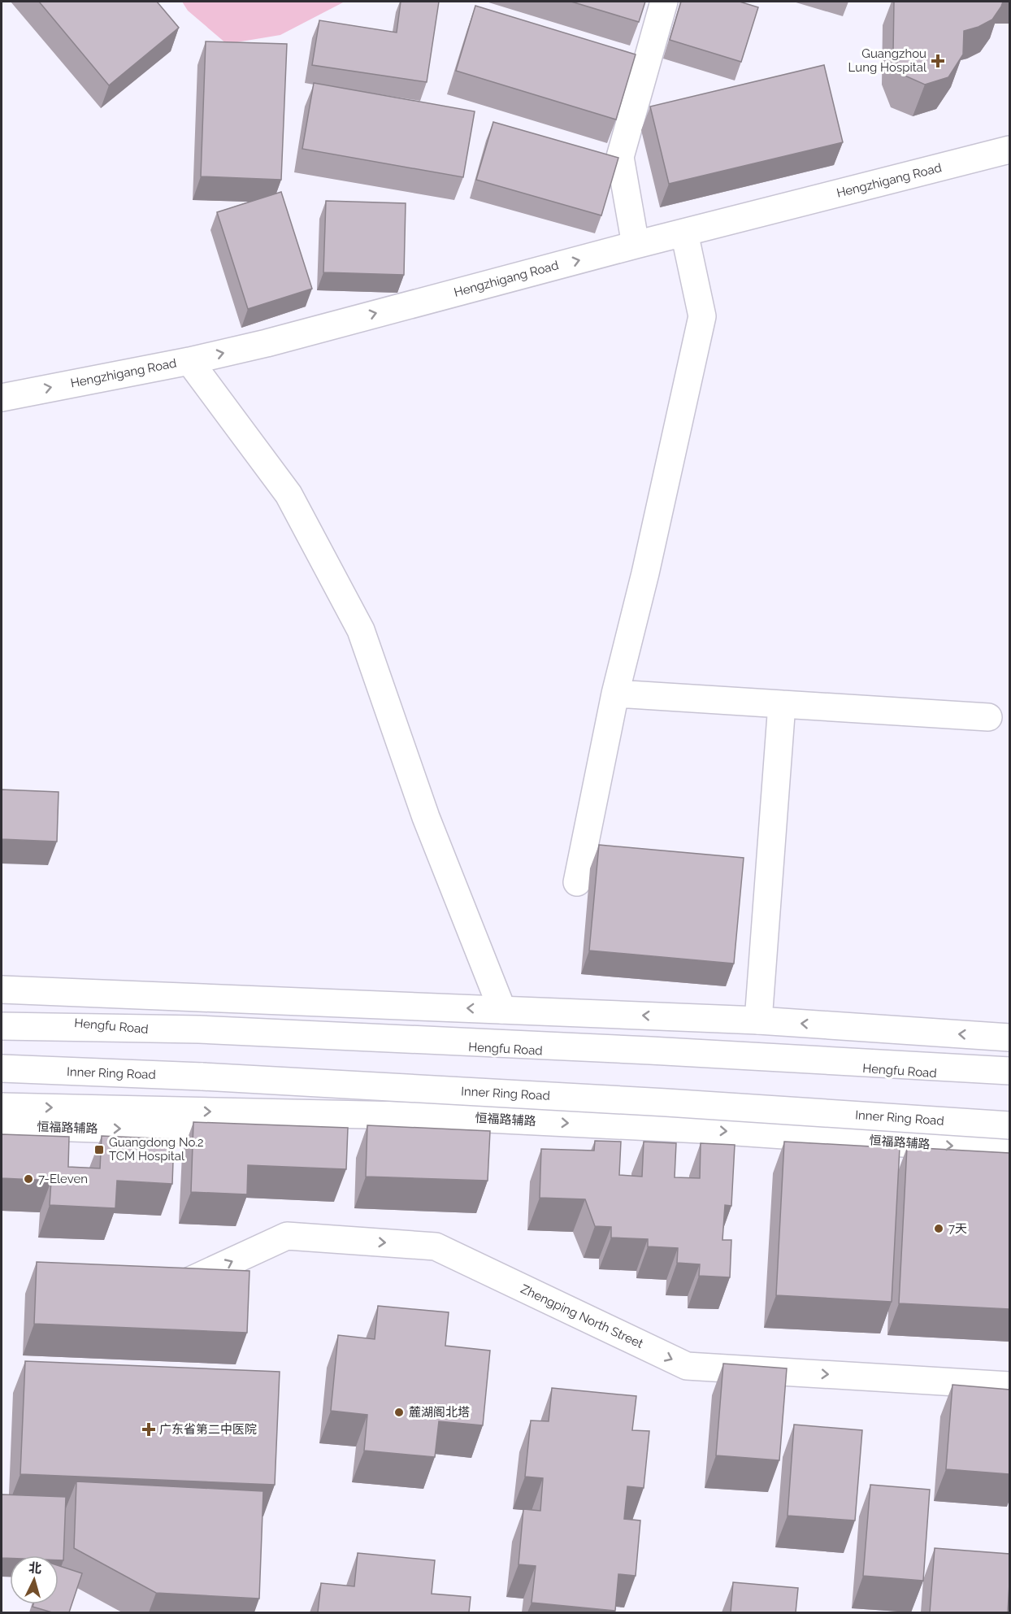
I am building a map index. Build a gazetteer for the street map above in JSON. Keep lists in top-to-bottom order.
{
  "streets": {
    "main road": [
      "Hengzhigang Road",
      "Hengfu Road",
      "Inner Ring Road",
      "恒福路辅路",
      "Zhengping North Street"
    ]
  },
  "one_way": ["Hengzhigang Road"],
  "places": {
    "health": ["Guangzhou Lung Hospital", "广东省第二中医院"],
    "transit": ["Guangdong No.2 TCM Hospital"],
    "other": ["7-Eleven", "7天", "麓湖阁北塔"]
  },
  "north": "top"
}
